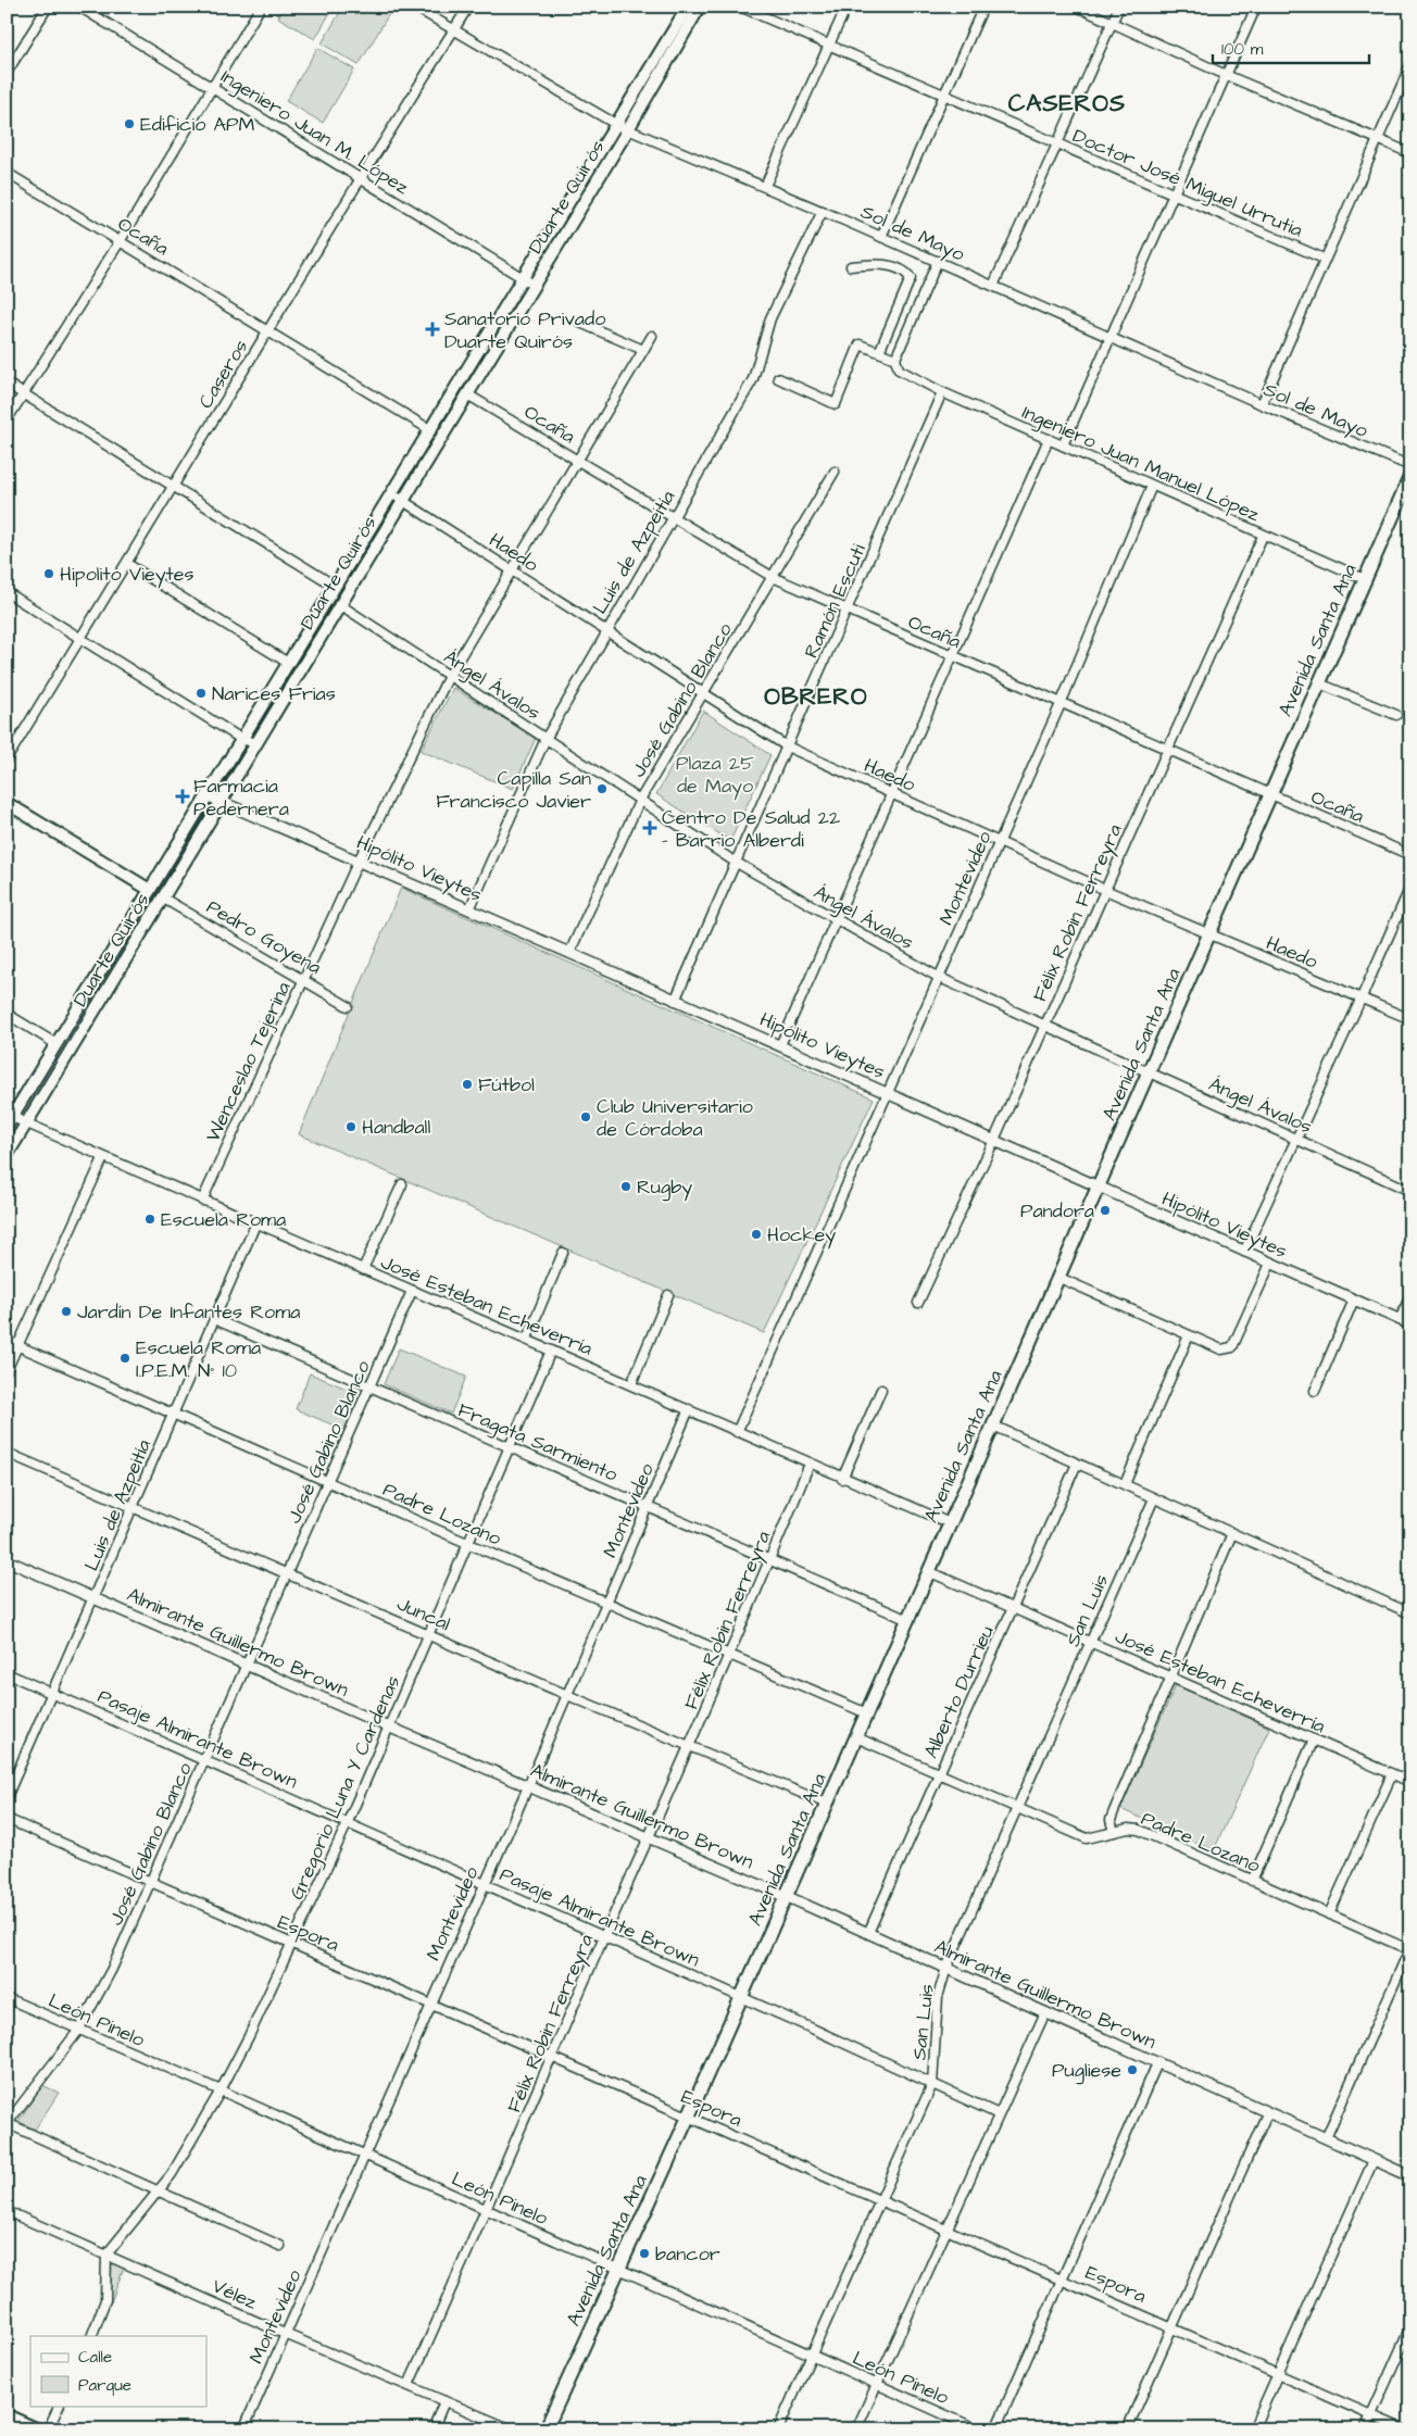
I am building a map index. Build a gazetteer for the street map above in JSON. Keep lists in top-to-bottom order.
{
  "streets": {
    "main road": ["Duarte Quirós", "Avenida Santa Ana"],
    "street": [
      "Ingeniero Juan M. López",
      "Doctor José Miguel Urrutia",
      "Sol de Mayo",
      "Ocaña",
      "Caseros",
      "Ingeniero Juan Manuel López",
      "Haedo",
      "Luis de Azpeitía",
      "Ramón Escuti",
      "Ángel Ávalos",
      "José Gabino Blanco",
      "Hipólito Vieytes",
      "Montevideo",
      "Félix Robin Ferreyra",
      "Pedro Goyena",
      "Wenceslao Tejerina",
      "José Esteban Echeverría",
      "Fragata Sarmiento",
      "Padre Lozano",
      "San Luis",
      "Juncal",
      "Almirante Guillermo Brown",
      "Alberto Durrieu",
      "Pasaje Almirante Brown",
      "Gregorio Luna Y Cardenas",
      "Espora",
      "León Pinelo",
      "Vélez"
    ]
  },
  "crossings": [
    ["Ingeniero Juan M. López", "Duarte Quirós"],
    ["Ingeniero Juan M. López", "Caseros"],
    ["Duarte Quirós", "Sol de Mayo"],
    ["Duarte Quirós", "Ocaña"],
    ["Duarte Quirós", "Haedo"],
    ["Duarte Quirós", "Ángel Ávalos"],
    ["Duarte Quirós", "Hipólito Vieytes"],
    ["Duarte Quirós", "Pedro Goyena"],
    ["Duarte Quirós", "José Esteban Echeverría"],
    ["Sol de Mayo", "Caseros"],
    ["Sol de Mayo", "Luis de Azpeitía"],
    ["Ocaña", "Caseros"],
    ["Ocaña", "Luis de Azpeitía"],
    ["Ocaña", "Ramón Escuti"],
    ["Ocaña", "Avenida Santa Ana"],
    ["Ocaña", "José Gabino Blanco"],
    ["Ocaña", "Montevideo"],
    ["Ocaña", "Félix Robin Ferreyra"],
    ["Ocaña", "Wenceslao Tejerina"],
    ["Ingeniero Juan Manuel López", "Ramón Escuti"],
    ["Ingeniero Juan Manuel López", "Avenida Santa Ana"],
    ["Ingeniero Juan Manuel López", "Montevideo"],
    ["Ingeniero Juan Manuel López", "Félix Robin Ferreyra"],
    ["Haedo", "Luis de Azpeitía"],
    ["Haedo", "Ramón Escuti"],
    ["Haedo", "Avenida Santa Ana"],
    ["Haedo", "José Gabino Blanco"],
    ["Haedo", "Montevideo"],
    ["Haedo", "Félix Robin Ferreyra"],
    ["Haedo", "Wenceslao Tejerina"],
    ["Luis de Azpeitía", "Ángel Ávalos"],
    ["Luis de Azpeitía", "Hipólito Vieytes"],
    ["Luis de Azpeitía", "José Esteban Echeverría"],
    ["Luis de Azpeitía", "Fragata Sarmiento"],
    ["Luis de Azpeitía", "Padre Lozano"],
    ["Luis de Azpeitía", "Juncal"],
    ["Luis de Azpeitía", "Almirante Guillermo Brown"],
    ["Luis de Azpeitía", "Pasaje Almirante Brown"],
    ["Ramón Escuti", "Ángel Ávalos"],
    ["Ramón Escuti", "Hipólito Vieytes"],
    ["Avenida Santa Ana", "Ángel Ávalos"],
    ["Avenida Santa Ana", "Hipólito Vieytes"],
    ["Avenida Santa Ana", "José Esteban Echeverría"],
    ["Avenida Santa Ana", "Fragata Sarmiento"],
    ["Avenida Santa Ana", "Padre Lozano"],
    ["Avenida Santa Ana", "Juncal"],
    ["Avenida Santa Ana", "Almirante Guillermo Brown"],
    ["Avenida Santa Ana", "Pasaje Almirante Brown"],
    ["Avenida Santa Ana", "Espora"],
    ["Avenida Santa Ana", "León Pinelo"],
    ["Ángel Ávalos", "José Gabino Blanco"],
    ["Ángel Ávalos", "Montevideo"],
    ["Ángel Ávalos", "Félix Robin Ferreyra"],
    ["Ángel Ávalos", "Wenceslao Tejerina"],
    ["José Gabino Blanco", "Hipólito Vieytes"],
    ["José Gabino Blanco", "José Esteban Echeverría"],
    ["José Gabino Blanco", "Fragata Sarmiento"],
    ["José Gabino Blanco", "Padre Lozano"],
    ["José Gabino Blanco", "Juncal"],
    ["José Gabino Blanco", "Almirante Guillermo Brown"],
    ["José Gabino Blanco", "Pasaje Almirante Brown"],
    ["José Gabino Blanco", "Espora"],
    ["José Gabino Blanco", "León Pinelo"],
    ["Hipólito Vieytes", "Montevideo"],
    ["Hipólito Vieytes", "Félix Robin Ferreyra"],
    ["Hipólito Vieytes", "Wenceslao Tejerina"],
    ["Montevideo", "José Esteban Echeverría"],
    ["Montevideo", "Fragata Sarmiento"],
    ["Montevideo", "Padre Lozano"],
    ["Montevideo", "Juncal"],
    ["Montevideo", "Almirante Guillermo Brown"],
    ["Montevideo", "Pasaje Almirante Brown"],
    ["Montevideo", "Espora"],
    ["Montevideo", "León Pinelo"],
    ["Montevideo", "Vélez"],
    ["Félix Robin Ferreyra", "José Esteban Echeverría"],
    ["Félix Robin Ferreyra", "Fragata Sarmiento"],
    ["Félix Robin Ferreyra", "Padre Lozano"],
    ["Félix Robin Ferreyra", "Juncal"],
    ["Félix Robin Ferreyra", "Almirante Guillermo Brown"],
    ["Félix Robin Ferreyra", "Pasaje Almirante Brown"],
    ["Félix Robin Ferreyra", "Espora"],
    ["Félix Robin Ferreyra", "León Pinelo"],
    ["Félix Robin Ferreyra", "Vélez"],
    ["Pedro Goyena", "Wenceslao Tejerina"],
    ["Wenceslao Tejerina", "José Esteban Echeverría"],
    ["José Esteban Echeverría", "San Luis"],
    ["José Esteban Echeverría", "Alberto Durrieu"],
    ["José Esteban Echeverría", "Gregorio Luna Y Cardenas"],
    ["Fragata Sarmiento", "Gregorio Luna Y Cardenas"],
    ["Padre Lozano", "San Luis"],
    ["Padre Lozano", "Alberto Durrieu"],
    ["Padre Lozano", "Gregorio Luna Y Cardenas"],
    ["San Luis", "Almirante Guillermo Brown"],
    ["San Luis", "Pasaje Almirante Brown"],
    ["San Luis", "Espora"],
    ["San Luis", "León Pinelo"],
    ["Juncal", "Gregorio Luna Y Cardenas"],
    ["Almirante Guillermo Brown", "Alberto Durrieu"],
    ["Almirante Guillermo Brown", "Gregorio Luna Y Cardenas"],
    ["Pasaje Almirante Brown", "Gregorio Luna Y Cardenas"],
    ["Gregorio Luna Y Cardenas", "Espora"],
    ["Gregorio Luna Y Cardenas", "León Pinelo"],
    ["Gregorio Luna Y Cardenas", "Vélez"]
  ],
  "districts": ["CASEROS", "OBRERO"],
  "parks": ["Plaza 25 de Mayo"],
  "places": {
    "other": [
      "Edificio APM",
      "Hipolito Vieytes",
      "Narices Frias",
      "Capilla San Francisco Javier",
      "Fútbol",
      "Club Universitario de Córdoba",
      "Handball",
      "Rugby",
      "Pandora",
      "Escuela Roma",
      "Hockey",
      "Jardín De Infantes Roma",
      "Escuela Roma I.P.E.M. N° 10",
      "Pugliese",
      "bancor"
    ],
    "health": ["Sanatorio Privado Duarte Quirós", "Farmacia Pedernera", "Centro De Salud 22 - Barrio Alberdi"]
  },
  "legend": ["Calle", "Parque"],
  "scale_bar": "100 m"
}
